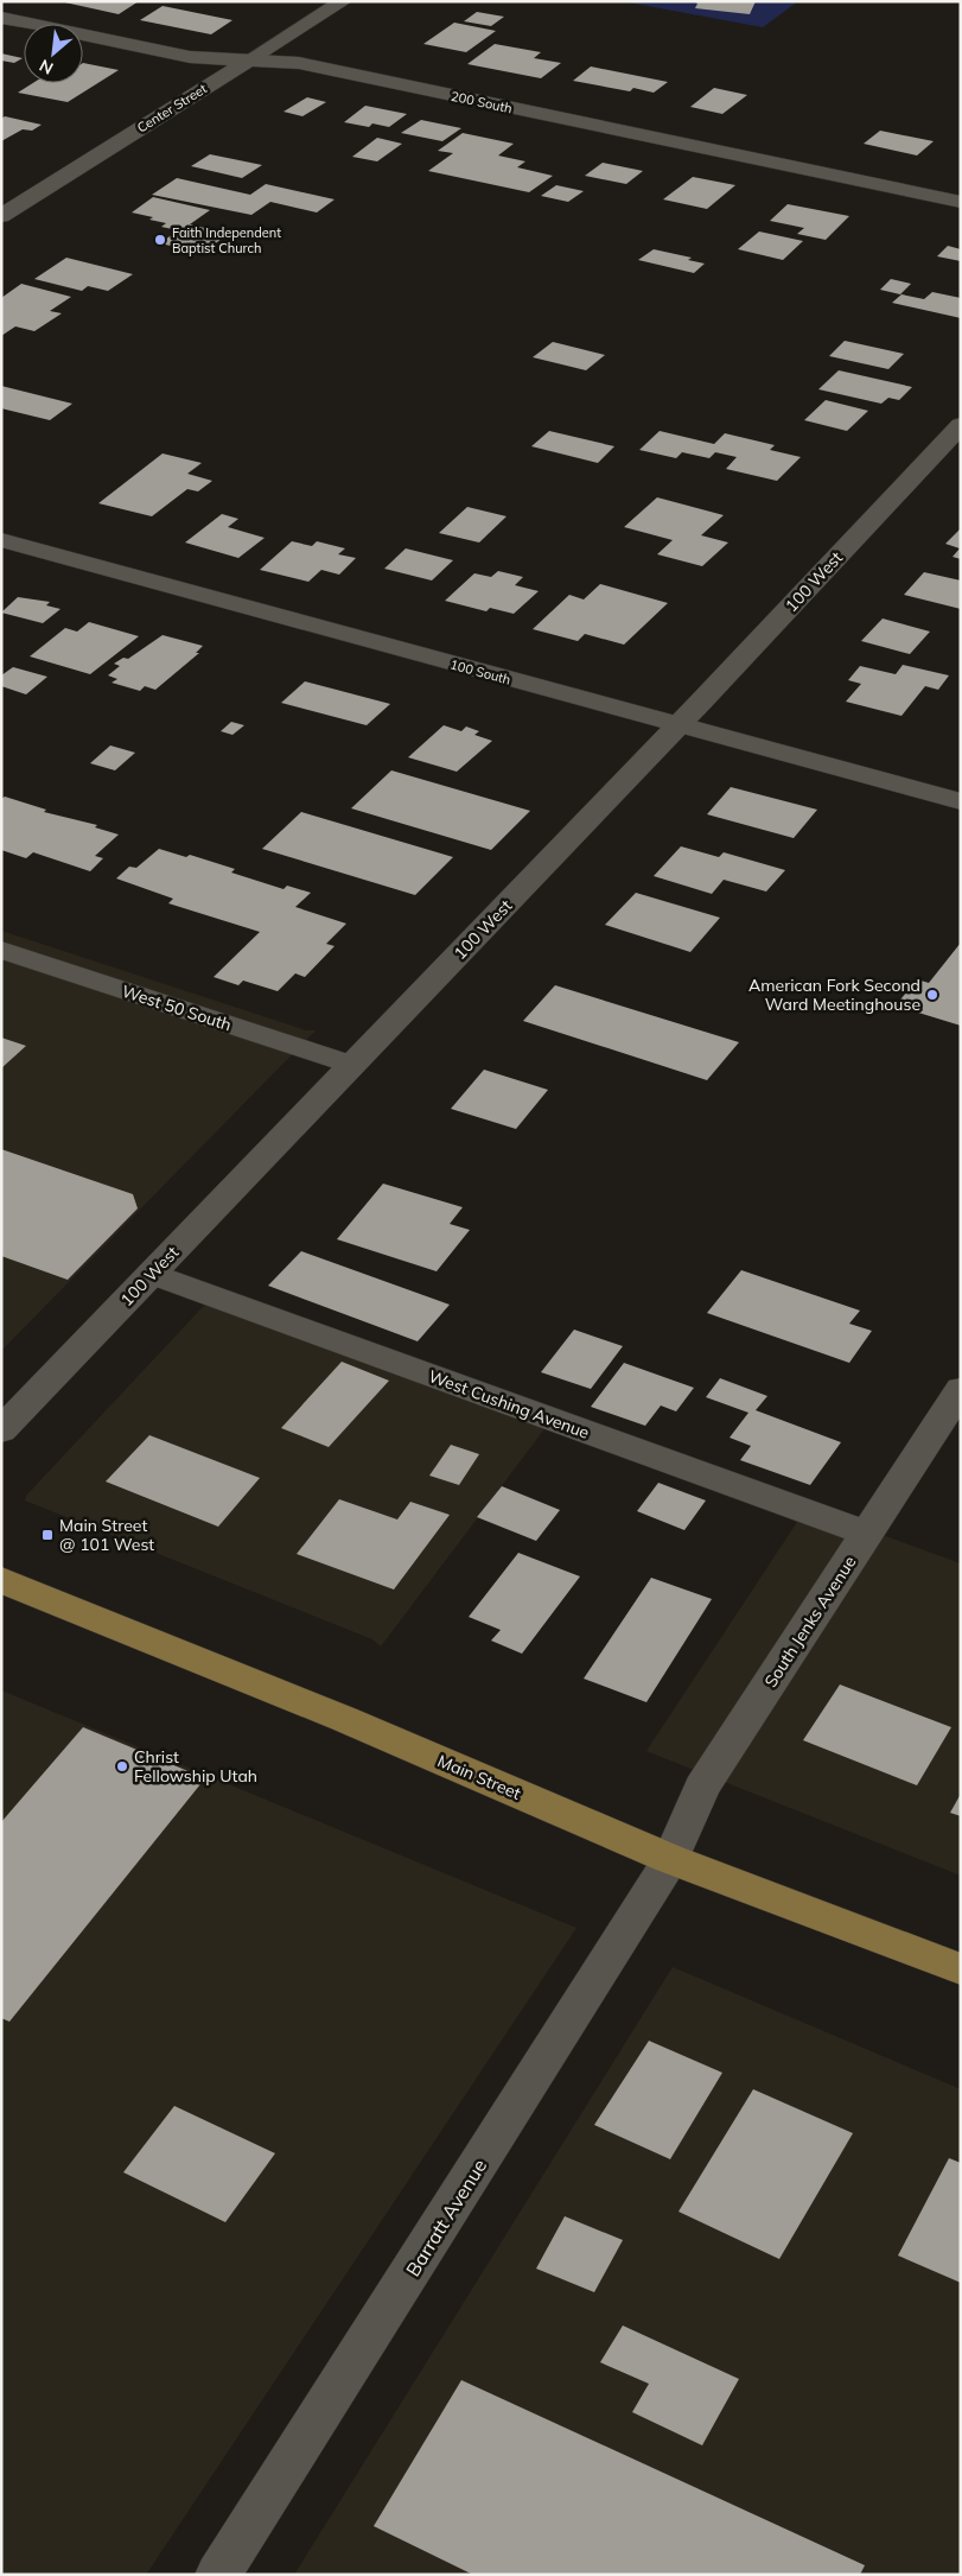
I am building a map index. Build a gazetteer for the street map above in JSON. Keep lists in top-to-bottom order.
{
  "streets": {
    "main road": ["Main Street"],
    "street": [
      "200 South",
      "Center Street",
      "100 West",
      "100 South",
      "West 50 South",
      "West Cushing Avenue",
      "South Jenks Avenue",
      "Barratt Avenue"
    ]
  },
  "crossings": [
    ["200 South", "Center Street"],
    ["100 West", "100 South"],
    ["100 West", "West 50 South"],
    ["100 West", "West Cushing Avenue"],
    ["West Cushing Avenue", "South Jenks Avenue"],
    ["South Jenks Avenue", "Main Street"],
    ["South Jenks Avenue", "Barratt Avenue"],
    ["Main Street", "Barratt Avenue"]
  ],
  "places": {
    "other": ["Faith Independent Baptist Church", "American Fork Second Ward Meetinghouse", "Christ Fellowship Utah"],
    "transit": ["Main Street @ 101 West"]
  },
  "north": "bottom left"
}
